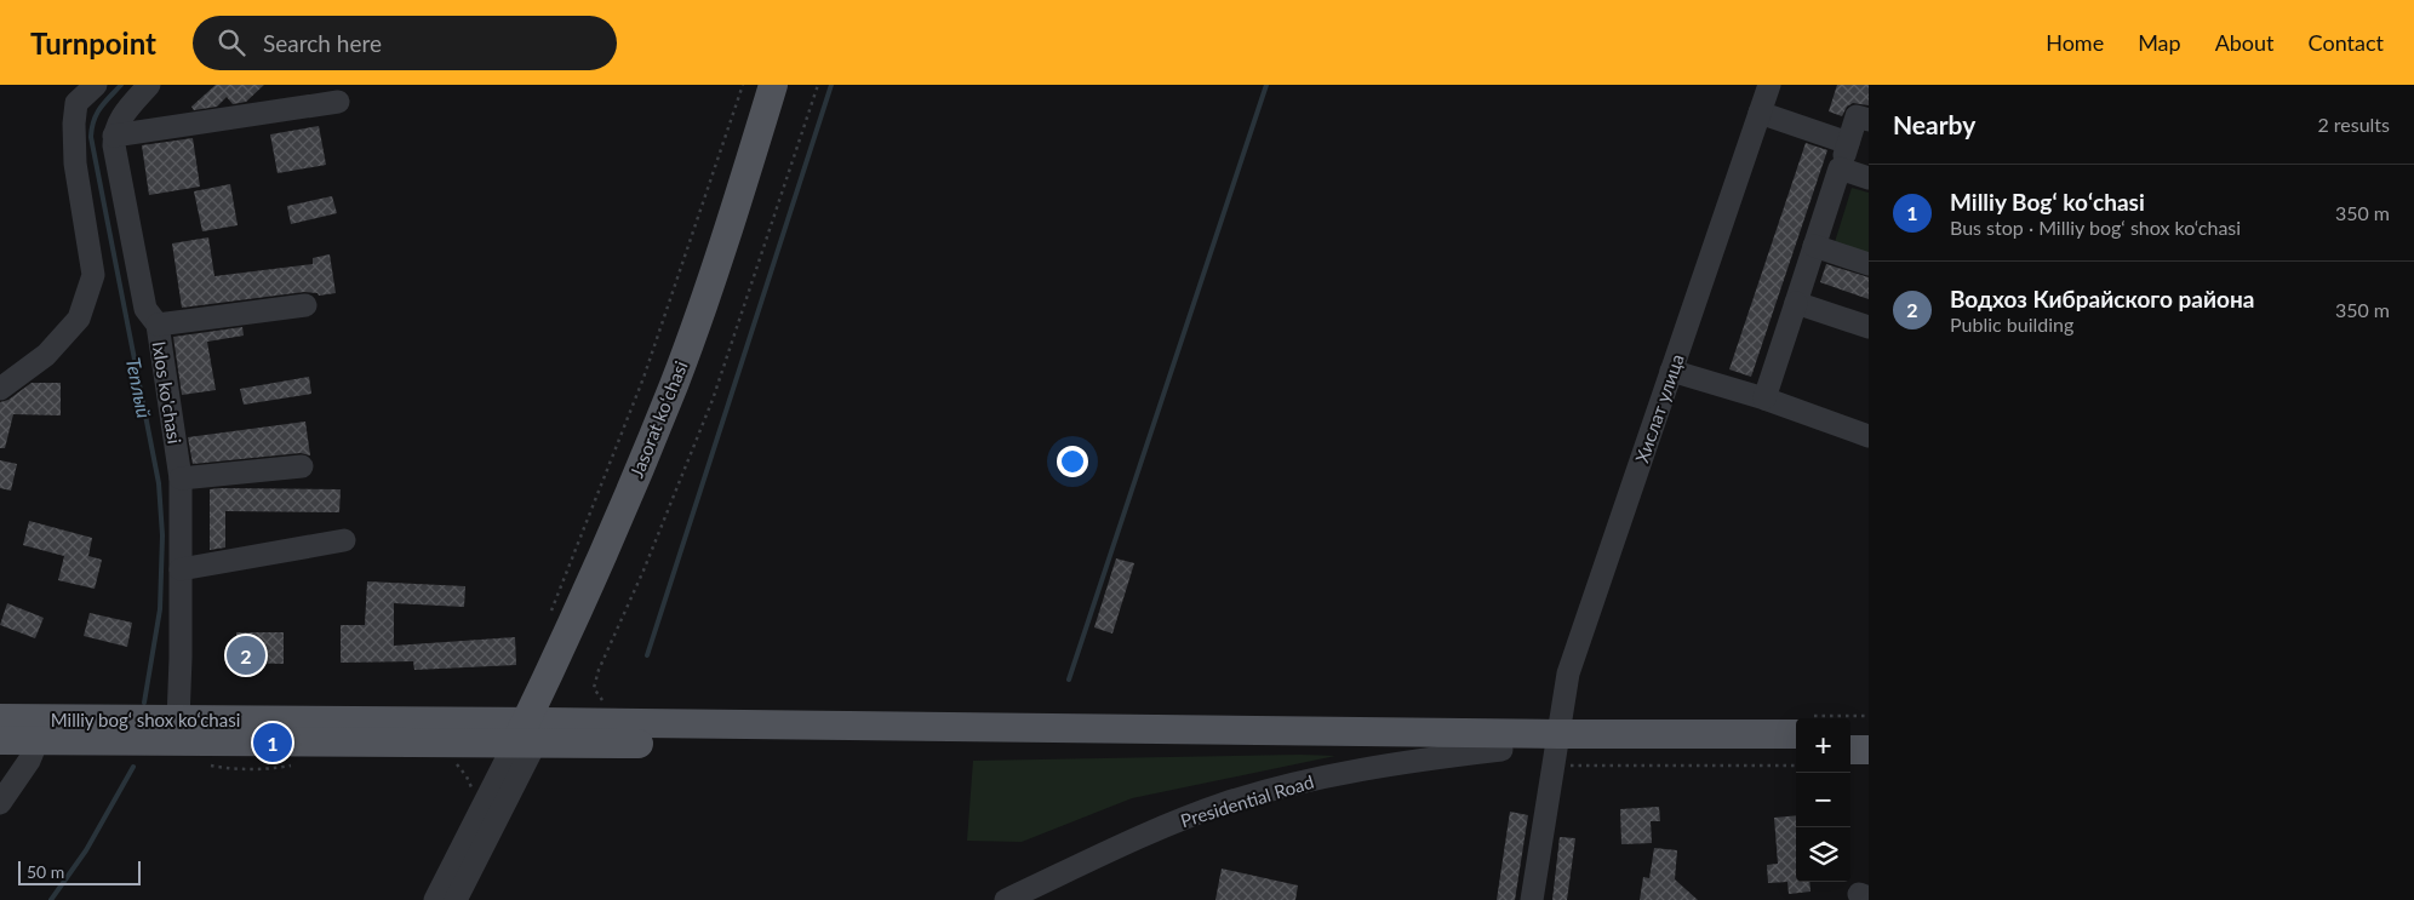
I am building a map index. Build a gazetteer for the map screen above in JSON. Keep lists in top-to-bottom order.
{
  "streets": {
    "main road": ["Jasorat koʻchasi", "Milliy bog‘ shox ko‘chasi"],
    "street": ["Ixlos ko'chasi", "Хислат улица", "Presidential Road"]
  },
  "crossings": [
    ["Ixlos ko'chasi", "Milliy bog‘ shox ko‘chasi"],
    ["Jasorat koʻchasi", "Milliy bog‘ shox ko‘chasi"]
  ],
  "water": ["Теплый"],
  "scale_bar": "50 m",
  "page": {
    "header": "Turnpoint",
    "search": "Search here",
    "nav": [
      "Home",
      "Map",
      "About",
      "Contact"
    ],
    "heading": ["Nearby", "2 results"],
    "list": [
      {
        "mark": "1",
        "name": "Milliy Bogʻ koʻchasi",
        "note": "Bus stop · Milliy bog‘ shox ko‘chasi",
        "value": "350 m"
      },
      {
        "mark": "2",
        "name": "Водхоз Кибрайского района",
        "note": "Public building",
        "value": "350 m"
      }
    ],
    "pins": ["2", "1"],
    "map_buttons": ["+", "−"],
    "scale": "50 m"
  }
}
